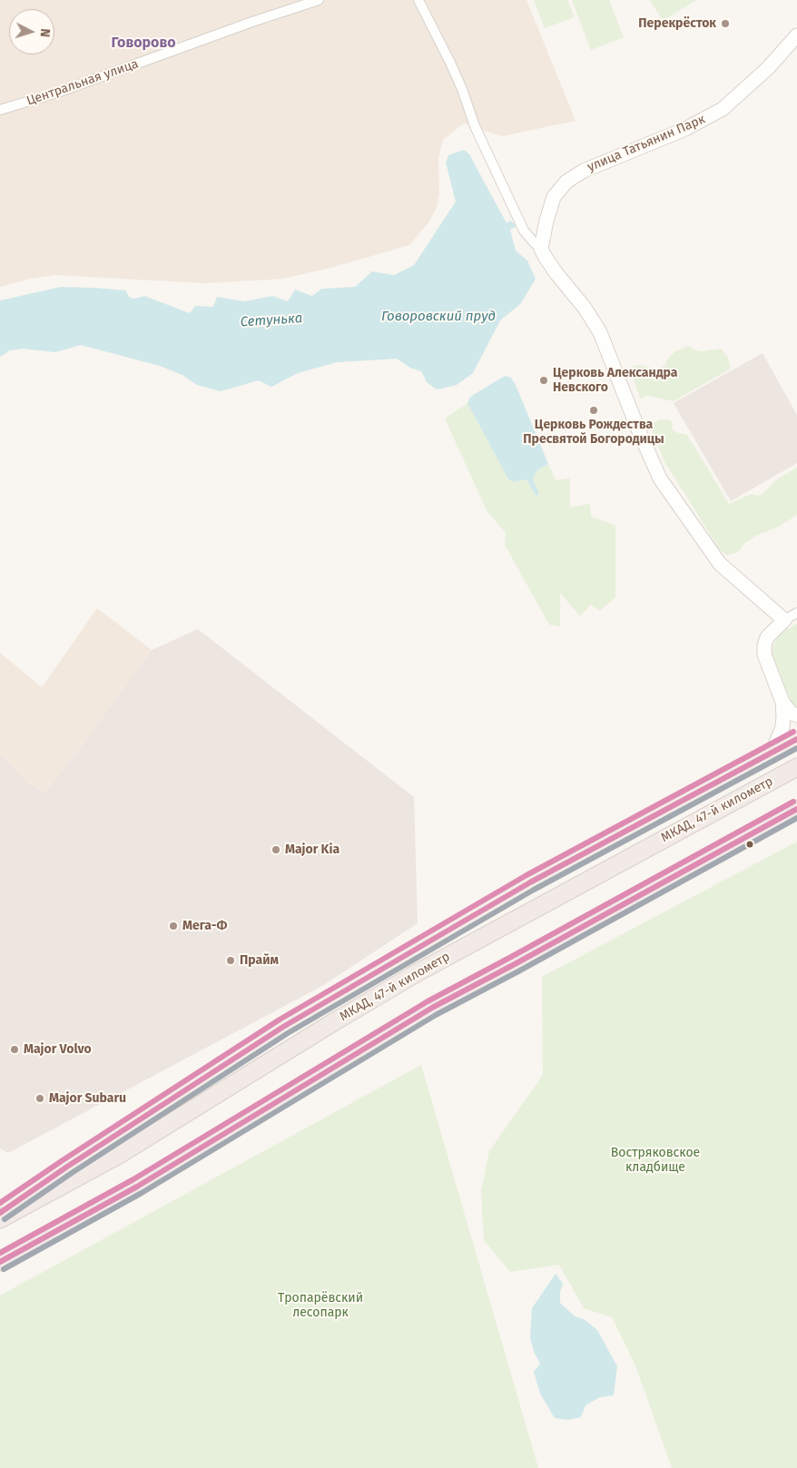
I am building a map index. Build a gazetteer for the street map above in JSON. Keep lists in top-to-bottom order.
{
  "streets": {
    "highway": ["МКАД, 47-й километр"],
    "street": ["Центральная улица", "улица Татьянин Парк"]
  },
  "districts": ["Говорово"],
  "water": ["Говоровский пруд", "Сетунька"],
  "parks": ["Востряковское кладбище", "Тропарёвский лесопарк"],
  "places": [
    "Перекрёсток",
    "Церковь Александра Невского",
    "Церковь Рождества Пресвятой Богородицы",
    "Major Kia",
    "Мега-Ф",
    "Прайм",
    "Major Volvo",
    "Major Subaru"
  ],
  "north": "right"
}
